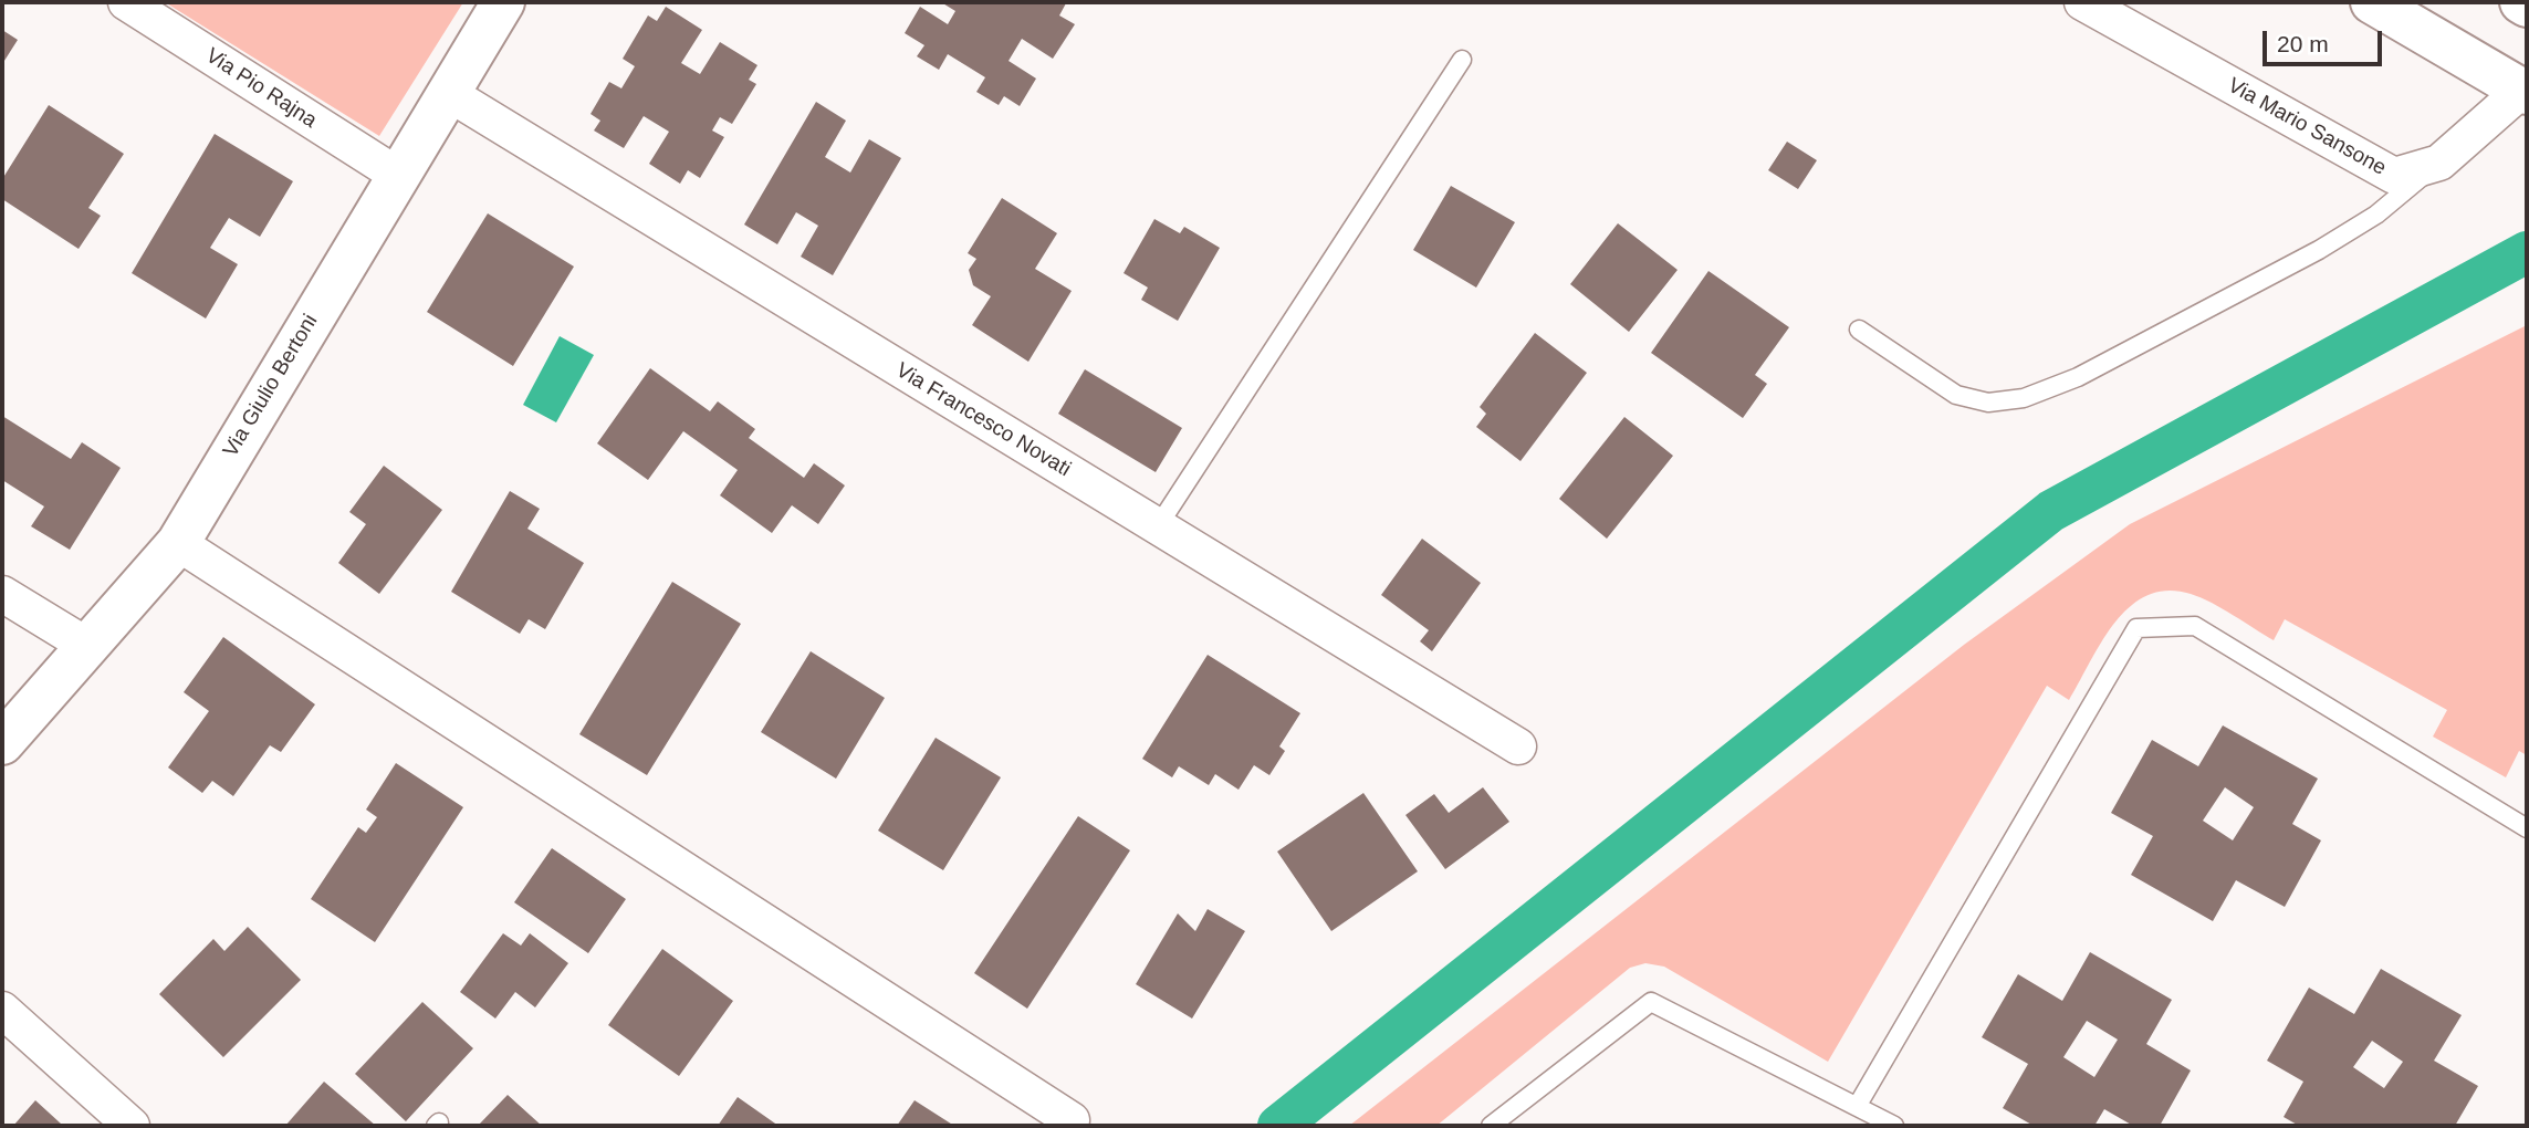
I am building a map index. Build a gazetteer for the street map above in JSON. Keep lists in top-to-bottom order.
{
  "streets": {
    "street": [
      "Via Pio Rajna",
      "Via Mario Sansone",
      "Via Giulio Bertoni",
      "Via Francesco Novati"
    ]
  },
  "crossings": [
    ["Via Pio Rajna", "Via Giulio Bertoni"],
    ["Via Giulio Bertoni", "Via Francesco Novati"]
  ],
  "scale_bar": "20 m"
}
